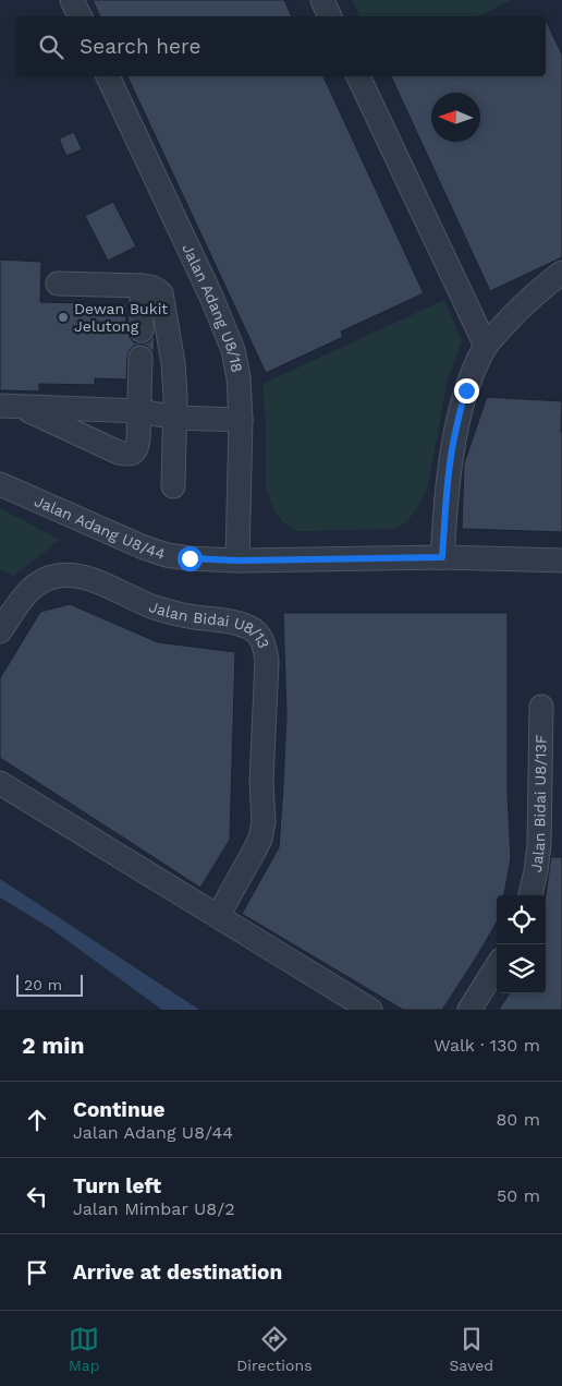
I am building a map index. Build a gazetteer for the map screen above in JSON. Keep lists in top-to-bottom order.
{
  "streets": {
    "street": [
      "Jalan Adang U8/18",
      "Jalan Adang U8/44",
      "Jalan Bidai U8/13",
      "Jalan Bidai U8/13F"
    ]
  },
  "crossings": [
    ["Jalan Adang U8/18", "Jalan Adang U8/44"]
  ],
  "places": ["Dewan Bukit Jelutong"],
  "scale_bar": "20 m",
  "north": "left",
  "page": {
    "search": "Search here",
    "scale": "20 m",
    "heading": ["2 min", "Walk · 130 m"],
    "list": [
      ["Continue", "Jalan Adang U8/44", "80 m"],
      ["Turn left", "Jalan Mimbar U8/2", "50 m"],
      "Arrive at destination"
    ],
    "nav": ["Map", "Directions", "Saved"]
  }
}
